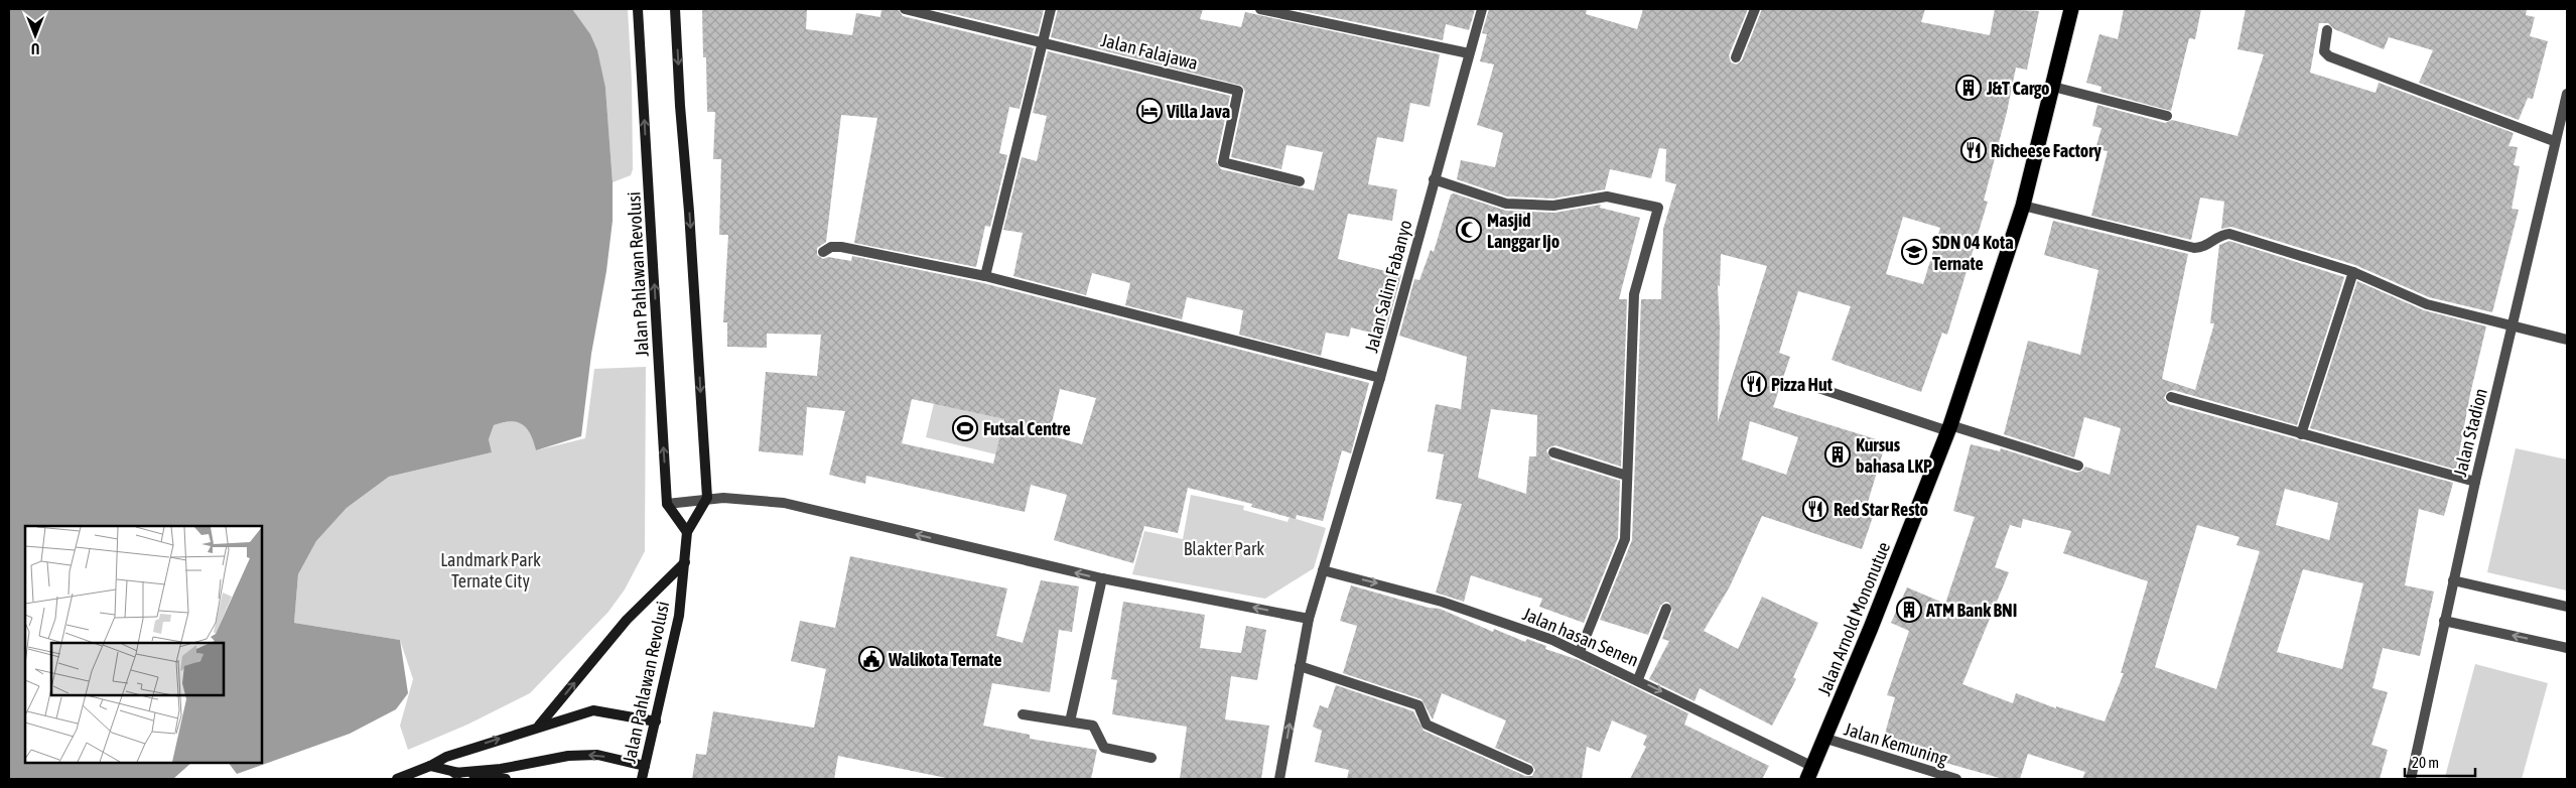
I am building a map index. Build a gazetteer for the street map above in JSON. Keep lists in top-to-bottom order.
{
  "streets": {
    "highway": ["Jalan Arnold Mononutue"],
    "street": [
      "Jalan Falajawa",
      "Jalan Pahlawan Revolusi",
      "Jalan Salim Fabanyo",
      "Jalan Stadion",
      "Jalan hasan Senen",
      "Jalan Kemuning"
    ]
  },
  "crossings": [
    ["Jalan Salim Fabanyo", "Jalan hasan Senen"],
    ["Jalan Arnold Mononutue", "Jalan hasan Senen"],
    ["Jalan Arnold Mononutue", "Jalan Kemuning"]
  ],
  "one_way": ["Jalan hasan Senen"],
  "parks": ["Blakter Park", "Landmark Park Ternate City"],
  "places": {
    "building": ["J&T Cargo", "Kursus bahasa LKP", "ATM Bank BNI"],
    "hotel": ["Villa Java"],
    "restaurant": ["Richeese Factory", "Pizza Hut", "Red Star Resto"],
    "mosque": ["Masjid Langgar Ijo"],
    "school or university": ["SDN 04 Kota Ternate"],
    "sports": ["Futsal Centre"],
    "public building": ["Walikota Ternate"]
  },
  "scale_bar": "20 m",
  "north": "bottom"
}
